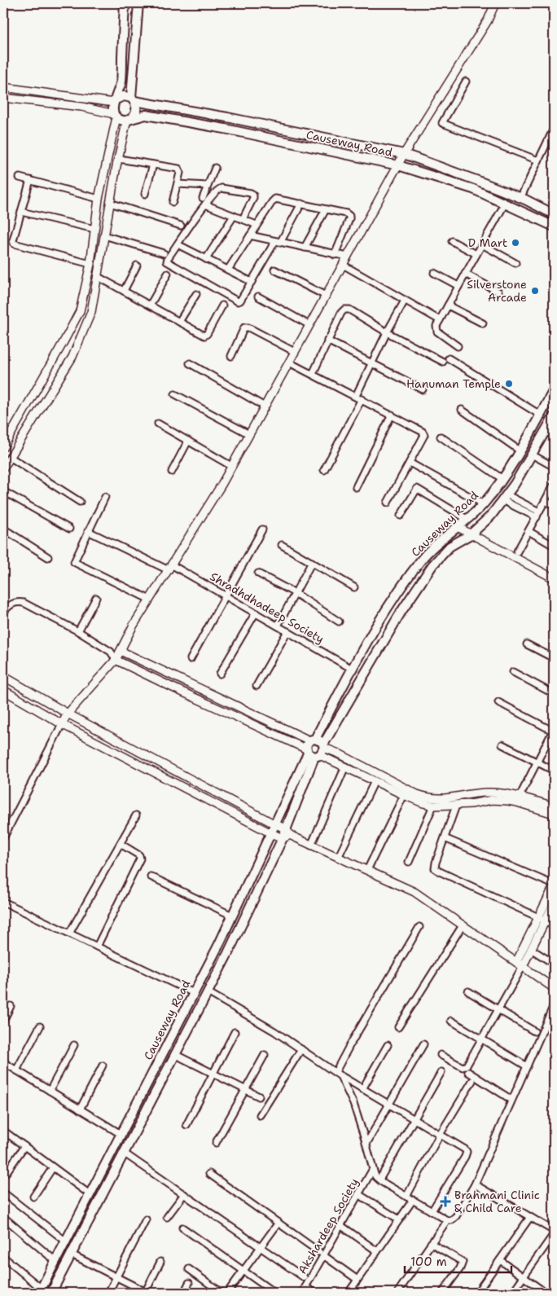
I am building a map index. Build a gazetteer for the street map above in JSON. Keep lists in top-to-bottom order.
{
  "streets": {
    "main road": ["Causeway Road"],
    "street": ["Shradhdhadeep Society", "Akshardeep Society"]
  },
  "crossings": [
    ["Causeway Road", "Shradhdhadeep Society"]
  ],
  "places": {
    "other": ["D Mart", "Silverstone Arcade", "Hanuman Temple"],
    "health": ["Brahmani Clinic & Child Care"]
  },
  "scale_bar": "100 m"
}
